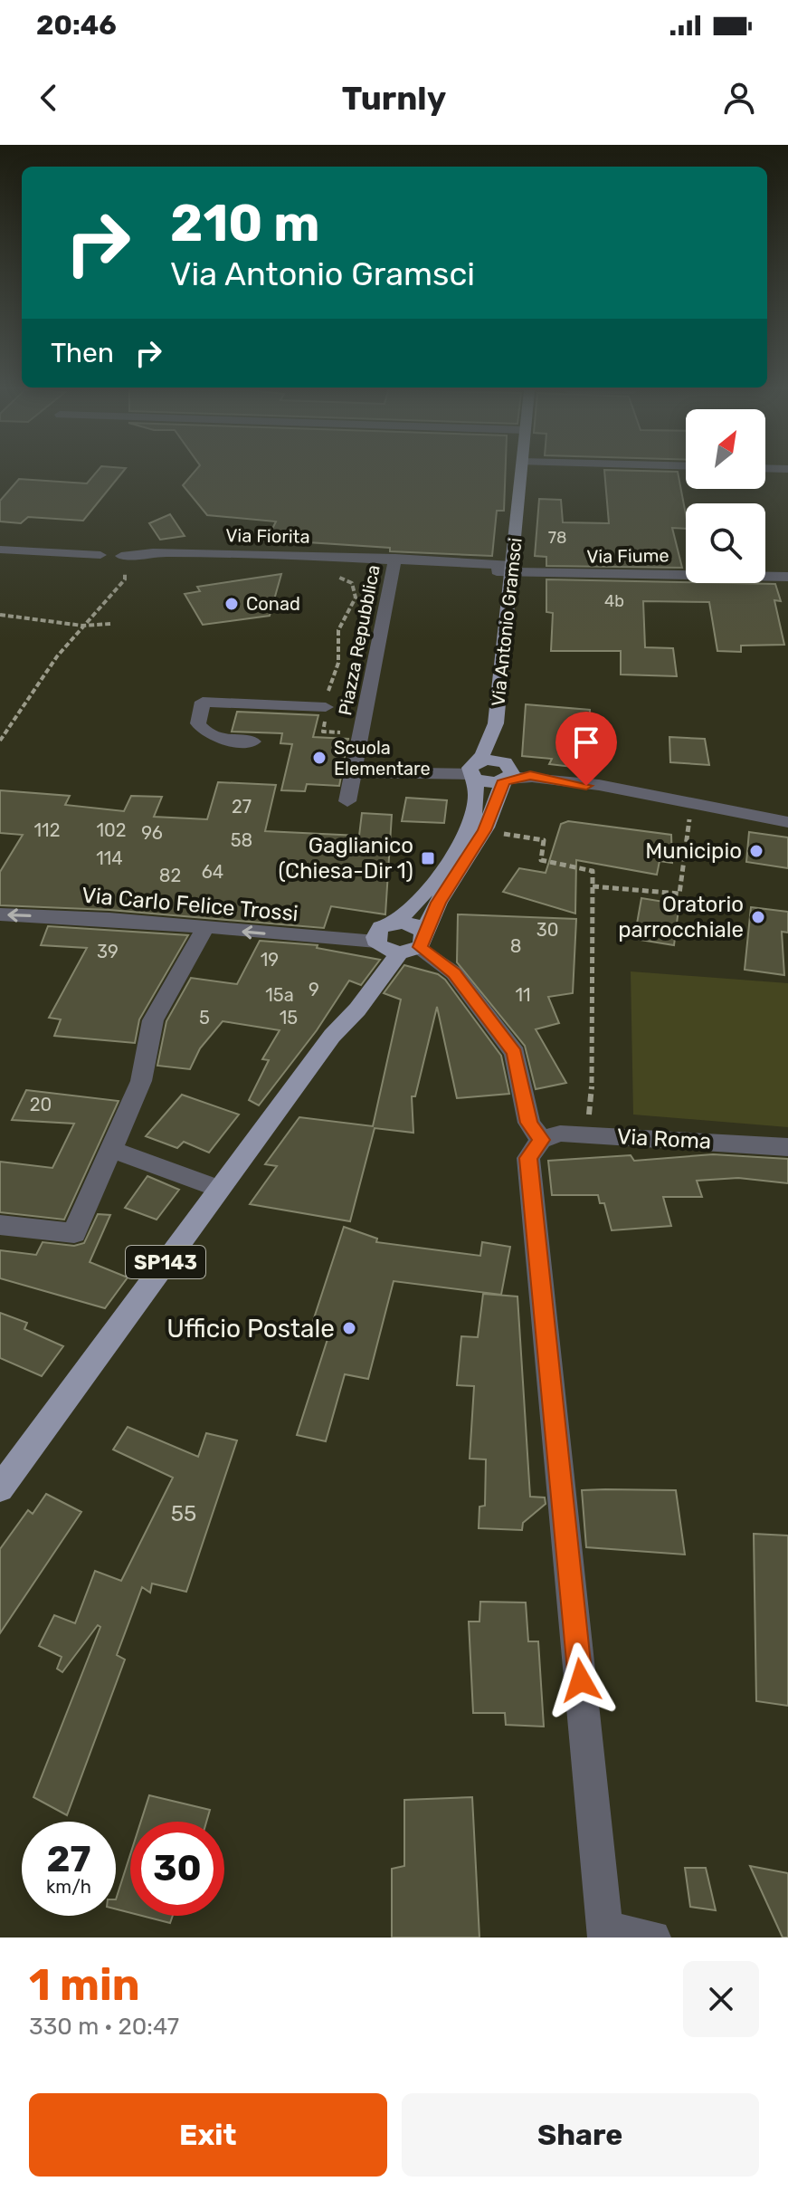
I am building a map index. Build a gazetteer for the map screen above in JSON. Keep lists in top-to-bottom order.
{
  "streets": {
    "main road": ["Via Antonio Gramsci", "SP143"],
    "street": [
      "Via Fiorita",
      "Via Fiume",
      "Piazza Repubblica",
      "Via Carlo Felice Trossi",
      "Via Roma"
    ]
  },
  "crossings": [
    ["Via Fiorita", "Via Fiume"],
    ["Via Fiorita", "Via Antonio Gramsci"],
    ["Via Fiorita", "Piazza Repubblica"],
    ["Via Fiume", "Via Antonio Gramsci"],
    ["Via Antonio Gramsci", "SP143"],
    ["Via Carlo Felice Trossi", "SP143"]
  ],
  "one_way": ["Via Carlo Felice Trossi"],
  "places": {
    "other": [
      "Conad",
      "Scuola Elementare",
      "Municipio",
      "Oratorio parrocchiale",
      "Ufficio Postale"
    ],
    "transit": ["Gaglianico (Chiesa-Dir 1)"]
  },
  "house_numbers": [
    "78",
    "4b",
    "27",
    "112",
    "102",
    "96",
    "58",
    "114",
    "64",
    "82",
    "30",
    "8",
    "39",
    "19",
    "9",
    "15a",
    "11",
    "5",
    "15",
    "20",
    "55"
  ],
  "north": "top right",
  "page": {
    "status": "20:46",
    "header": "Turnly",
    "turn": ["210 m", "Via Antonio Gramsci"],
    "then": "Then",
    "speed": "27 km/h",
    "limit": "30",
    "heading": ["1 min", "330 m · 20:47"],
    "buttons": ["Exit", "Share"]
  }
}
